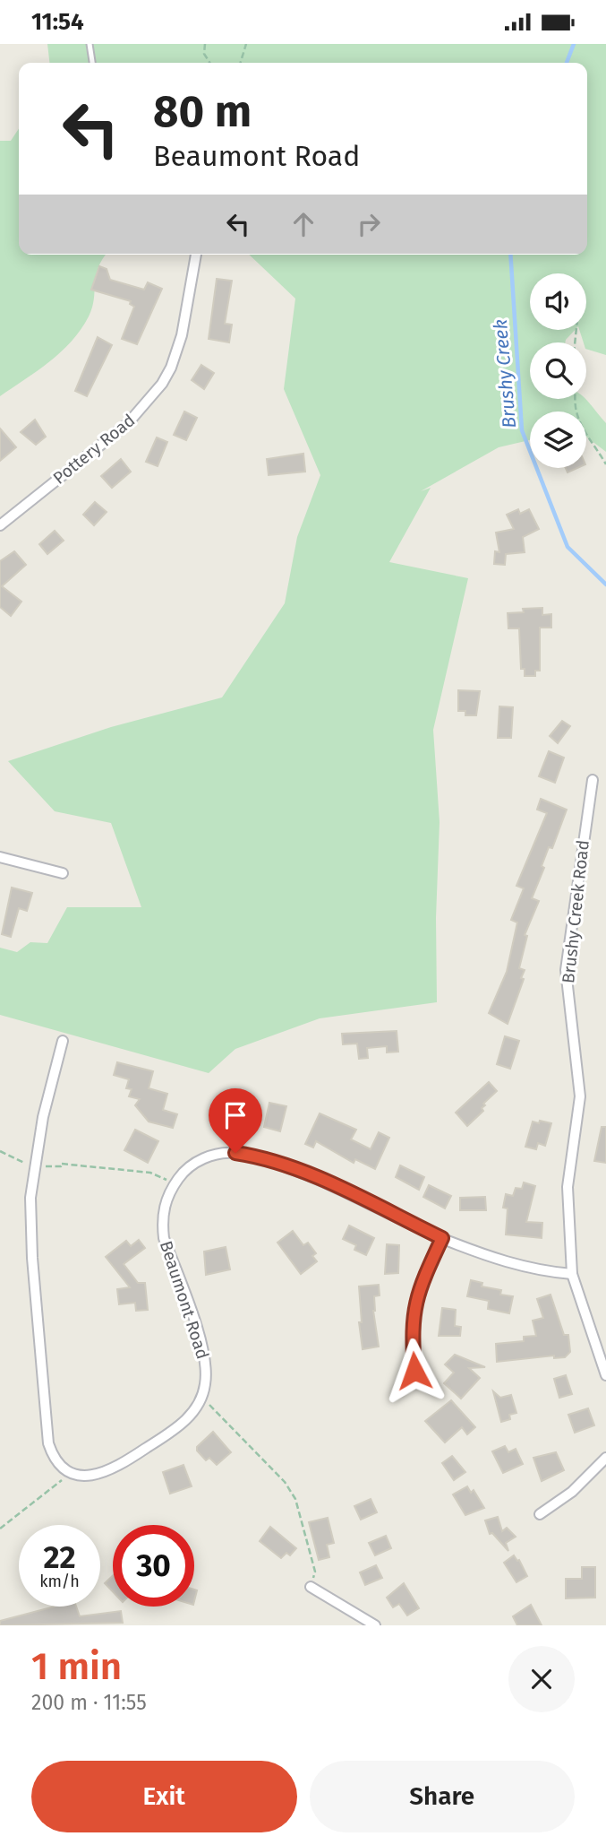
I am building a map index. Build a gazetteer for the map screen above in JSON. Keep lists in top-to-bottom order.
{
  "streets": {
    "street": ["Pottery Road", "Brushy Creek Road", "Beaumont Road"]
  },
  "crossings": [
    ["Brushy Creek Road", "Beaumont Road"]
  ],
  "water": ["Brushy Creek"],
  "page": {
    "status": "11:54",
    "turn": ["80 m", "Beaumont Road"],
    "speed": "22 km/h",
    "limit": "30",
    "heading": ["1 min", "200 m · 11:55"],
    "buttons": ["Exit", "Share"]
  }
}
